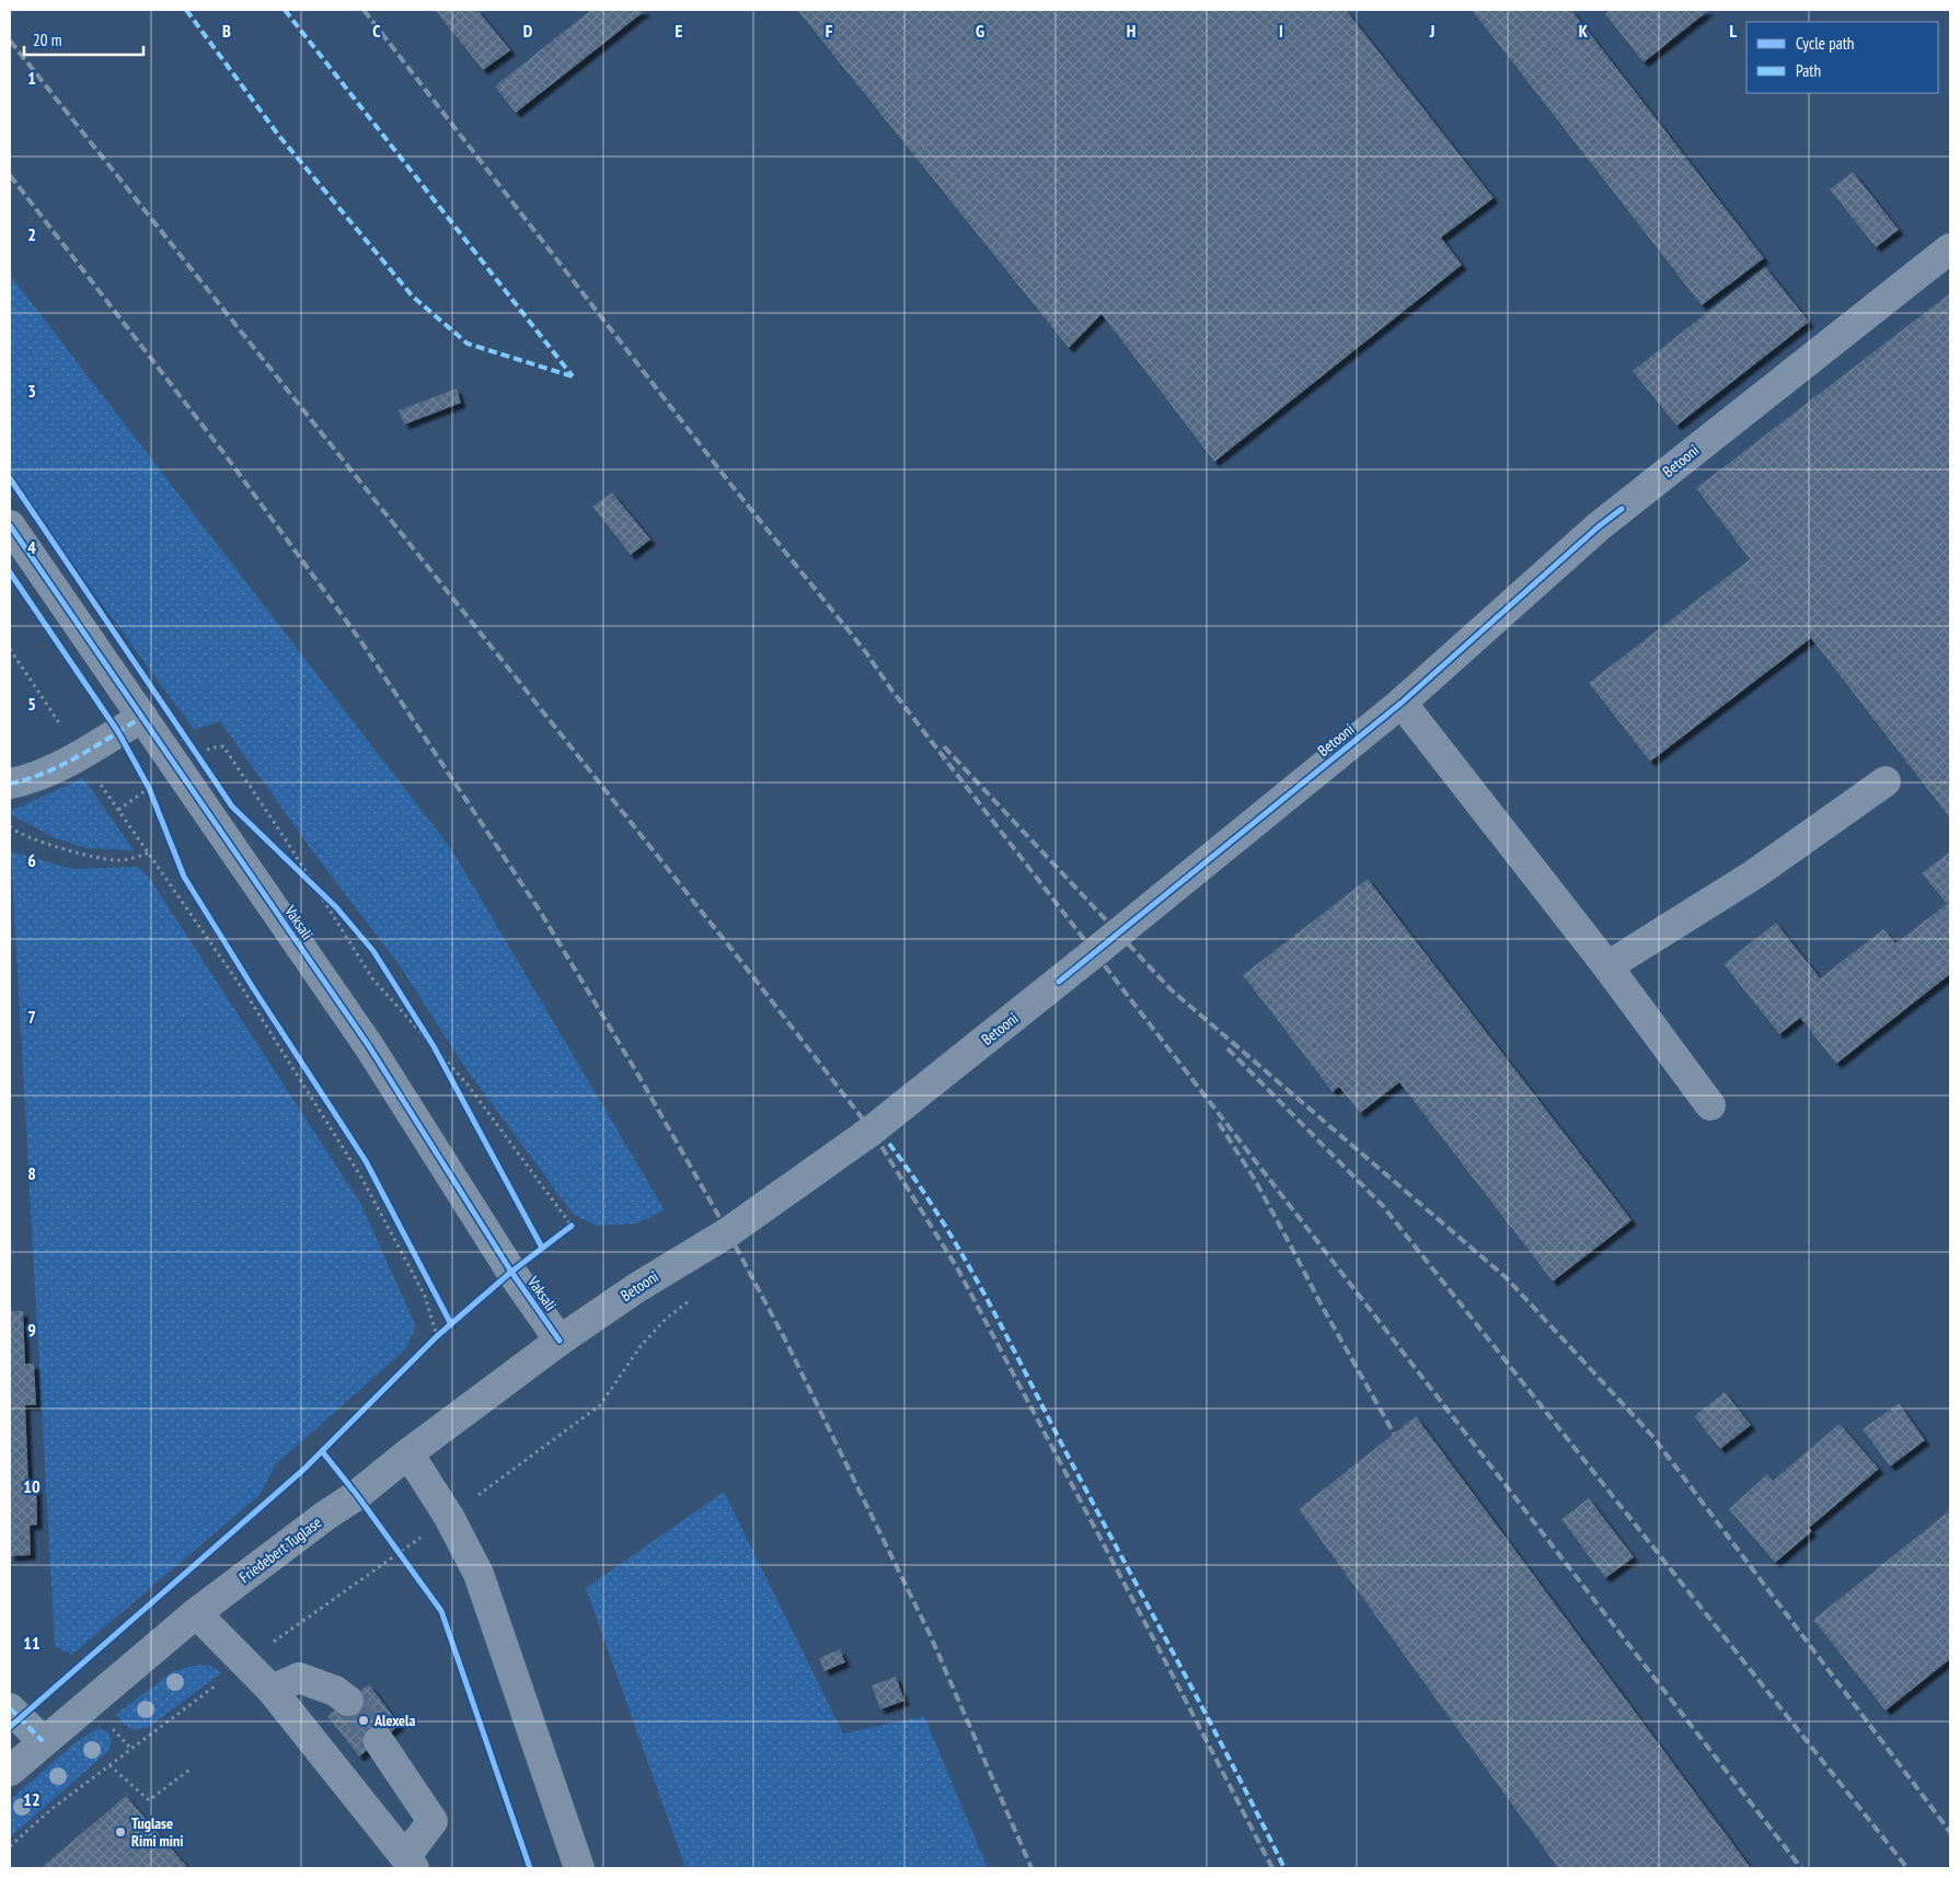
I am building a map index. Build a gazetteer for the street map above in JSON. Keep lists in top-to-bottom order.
{
  "streets": {
    "street": ["Betooni", "Vaksali", "Friedebert Tuglase"]
  },
  "crossings": [
    ["Betooni", "Vaksali"],
    ["Betooni", "Friedebert Tuglase"],
    ["Vaksali", "Friedebert Tuglase"]
  ],
  "places": ["Alexela", "Tuglase Rimi mini"],
  "legend": ["Cycle path", "Path"],
  "scale_bar": "20 m",
  "grid": {
    "columns": [
      "B",
      "C",
      "D",
      "E",
      "F",
      "G",
      "H",
      "I",
      "J",
      "K",
      "L"
    ],
    "rows": [
      "1",
      "2",
      "3",
      "4",
      "5",
      "6",
      "7",
      "8",
      "9",
      "10",
      "11",
      "12"
    ]
  }
}
